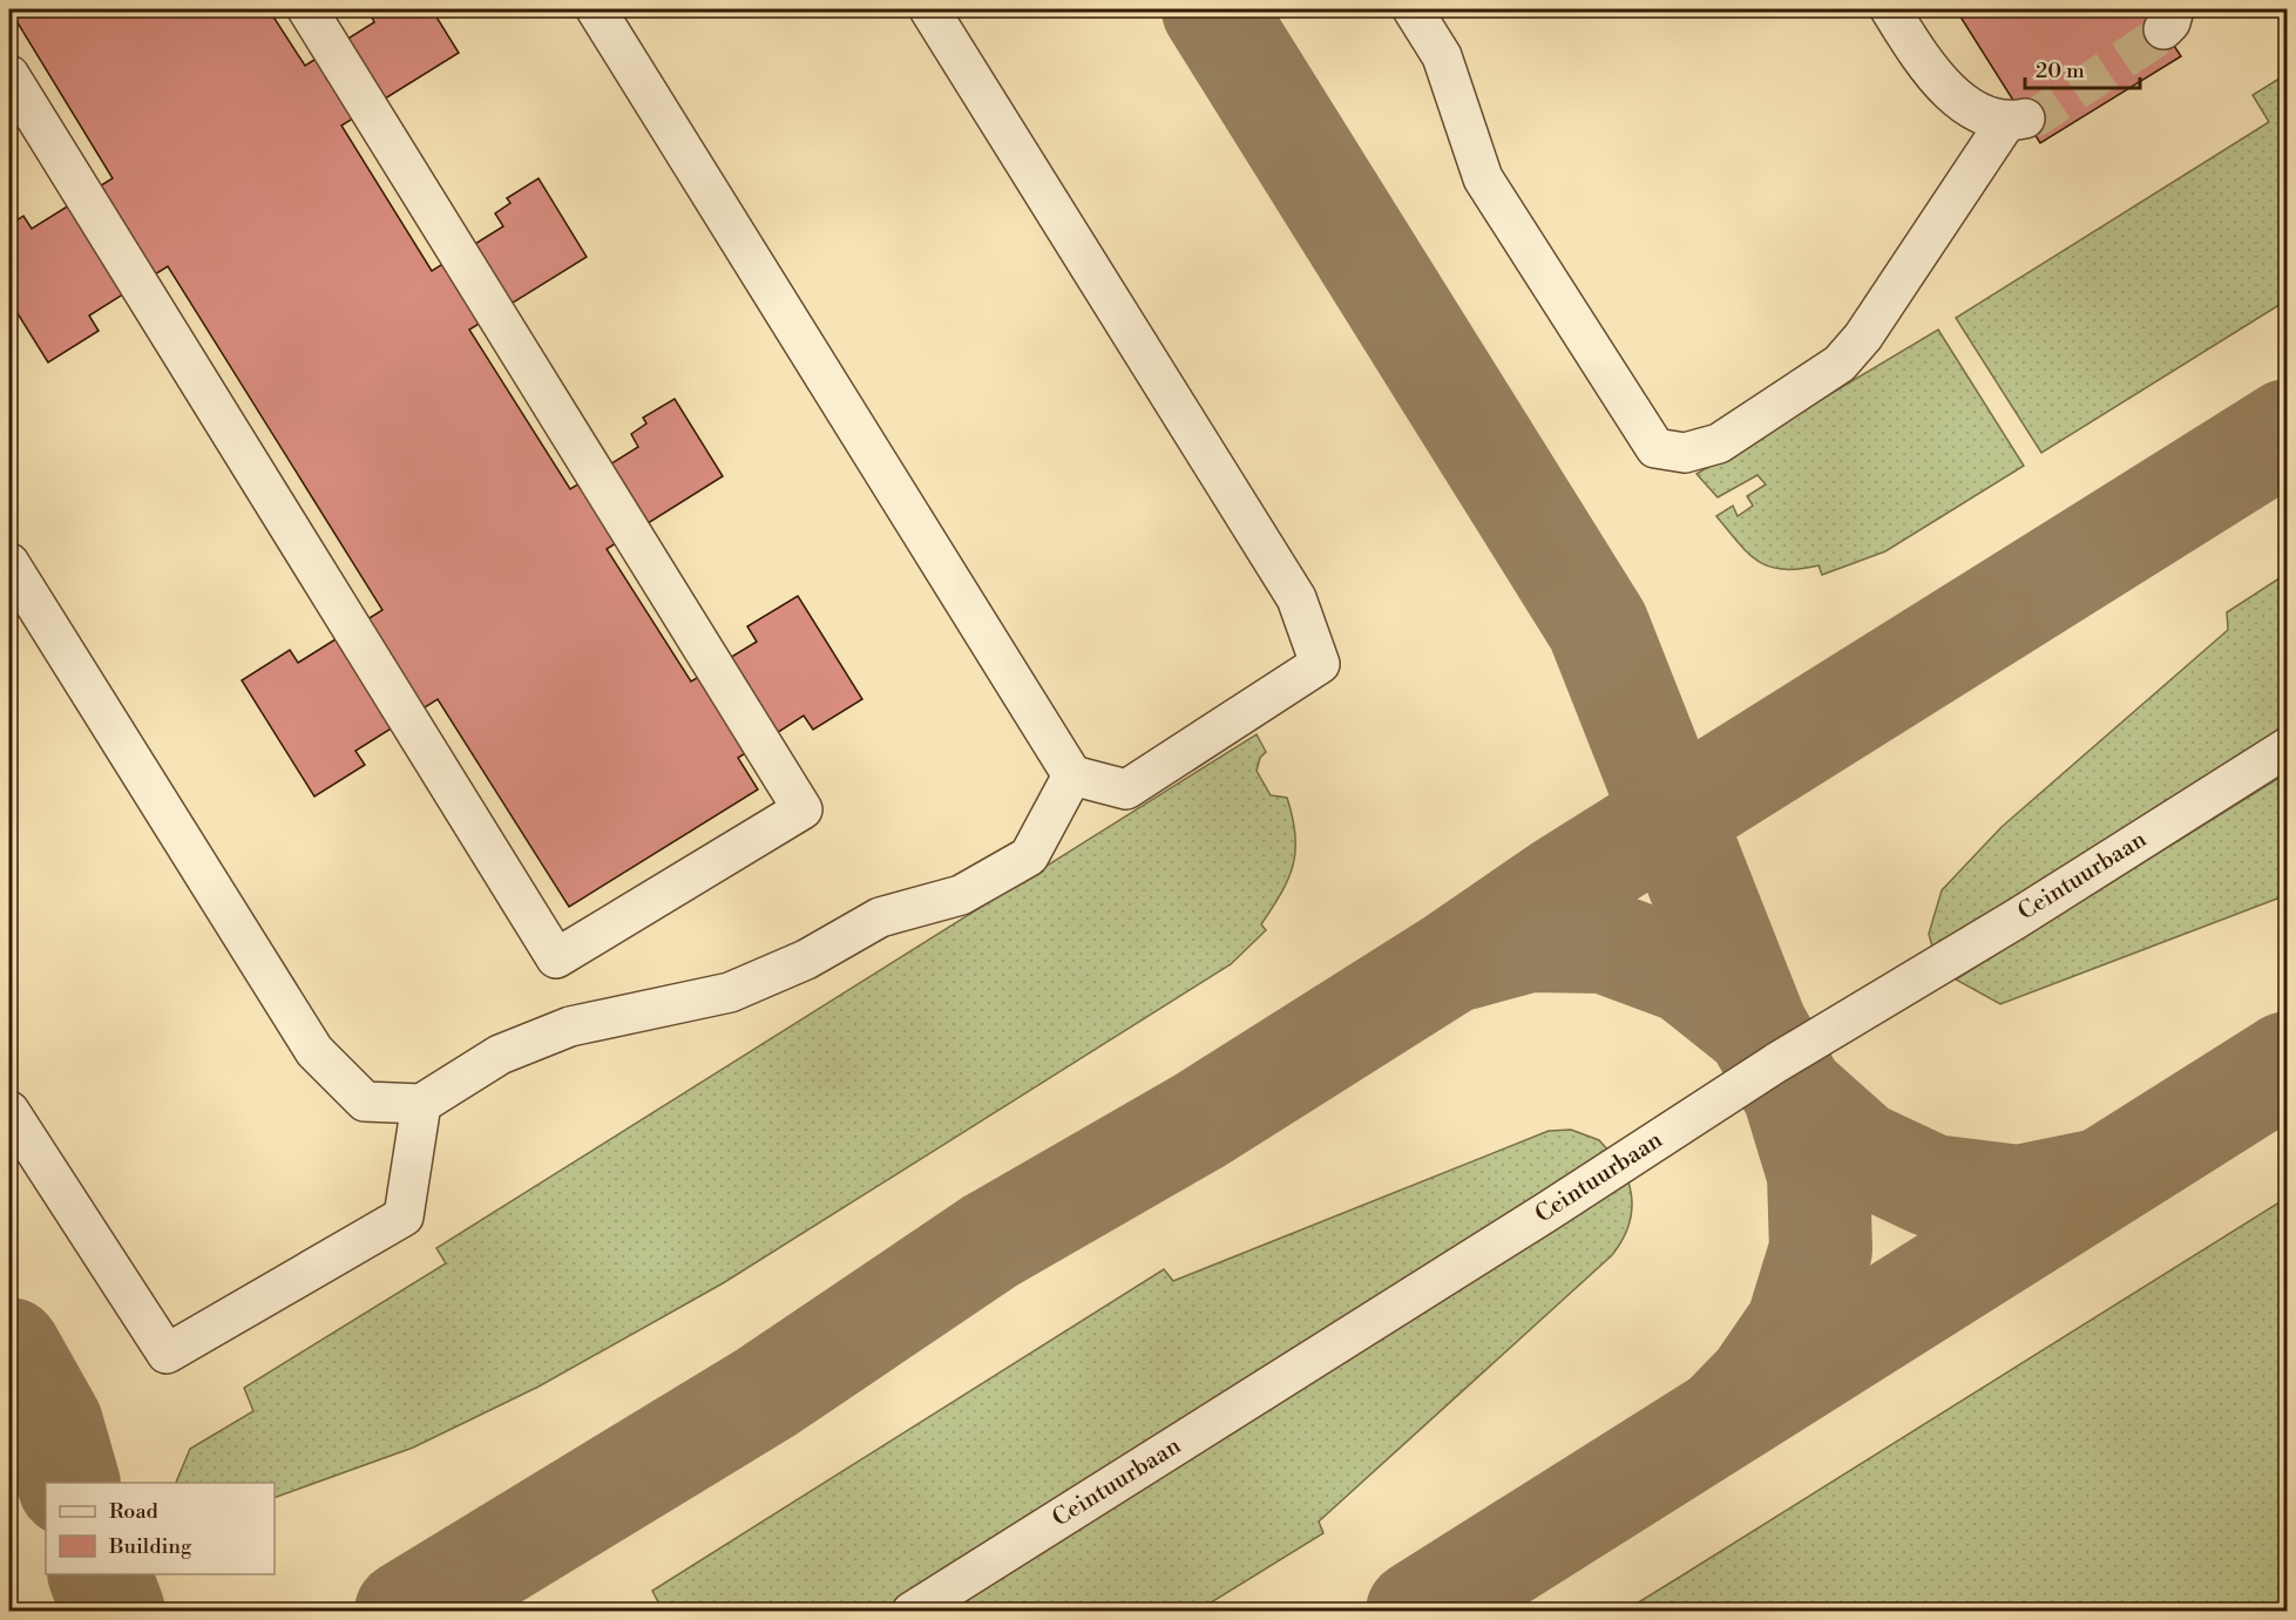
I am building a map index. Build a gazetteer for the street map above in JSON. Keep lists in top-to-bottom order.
{
  "streets": {
    "lane": ["Ceintuurbaan"]
  },
  "legend": ["Road", "Building"],
  "scale_bar": "20 m"
}
